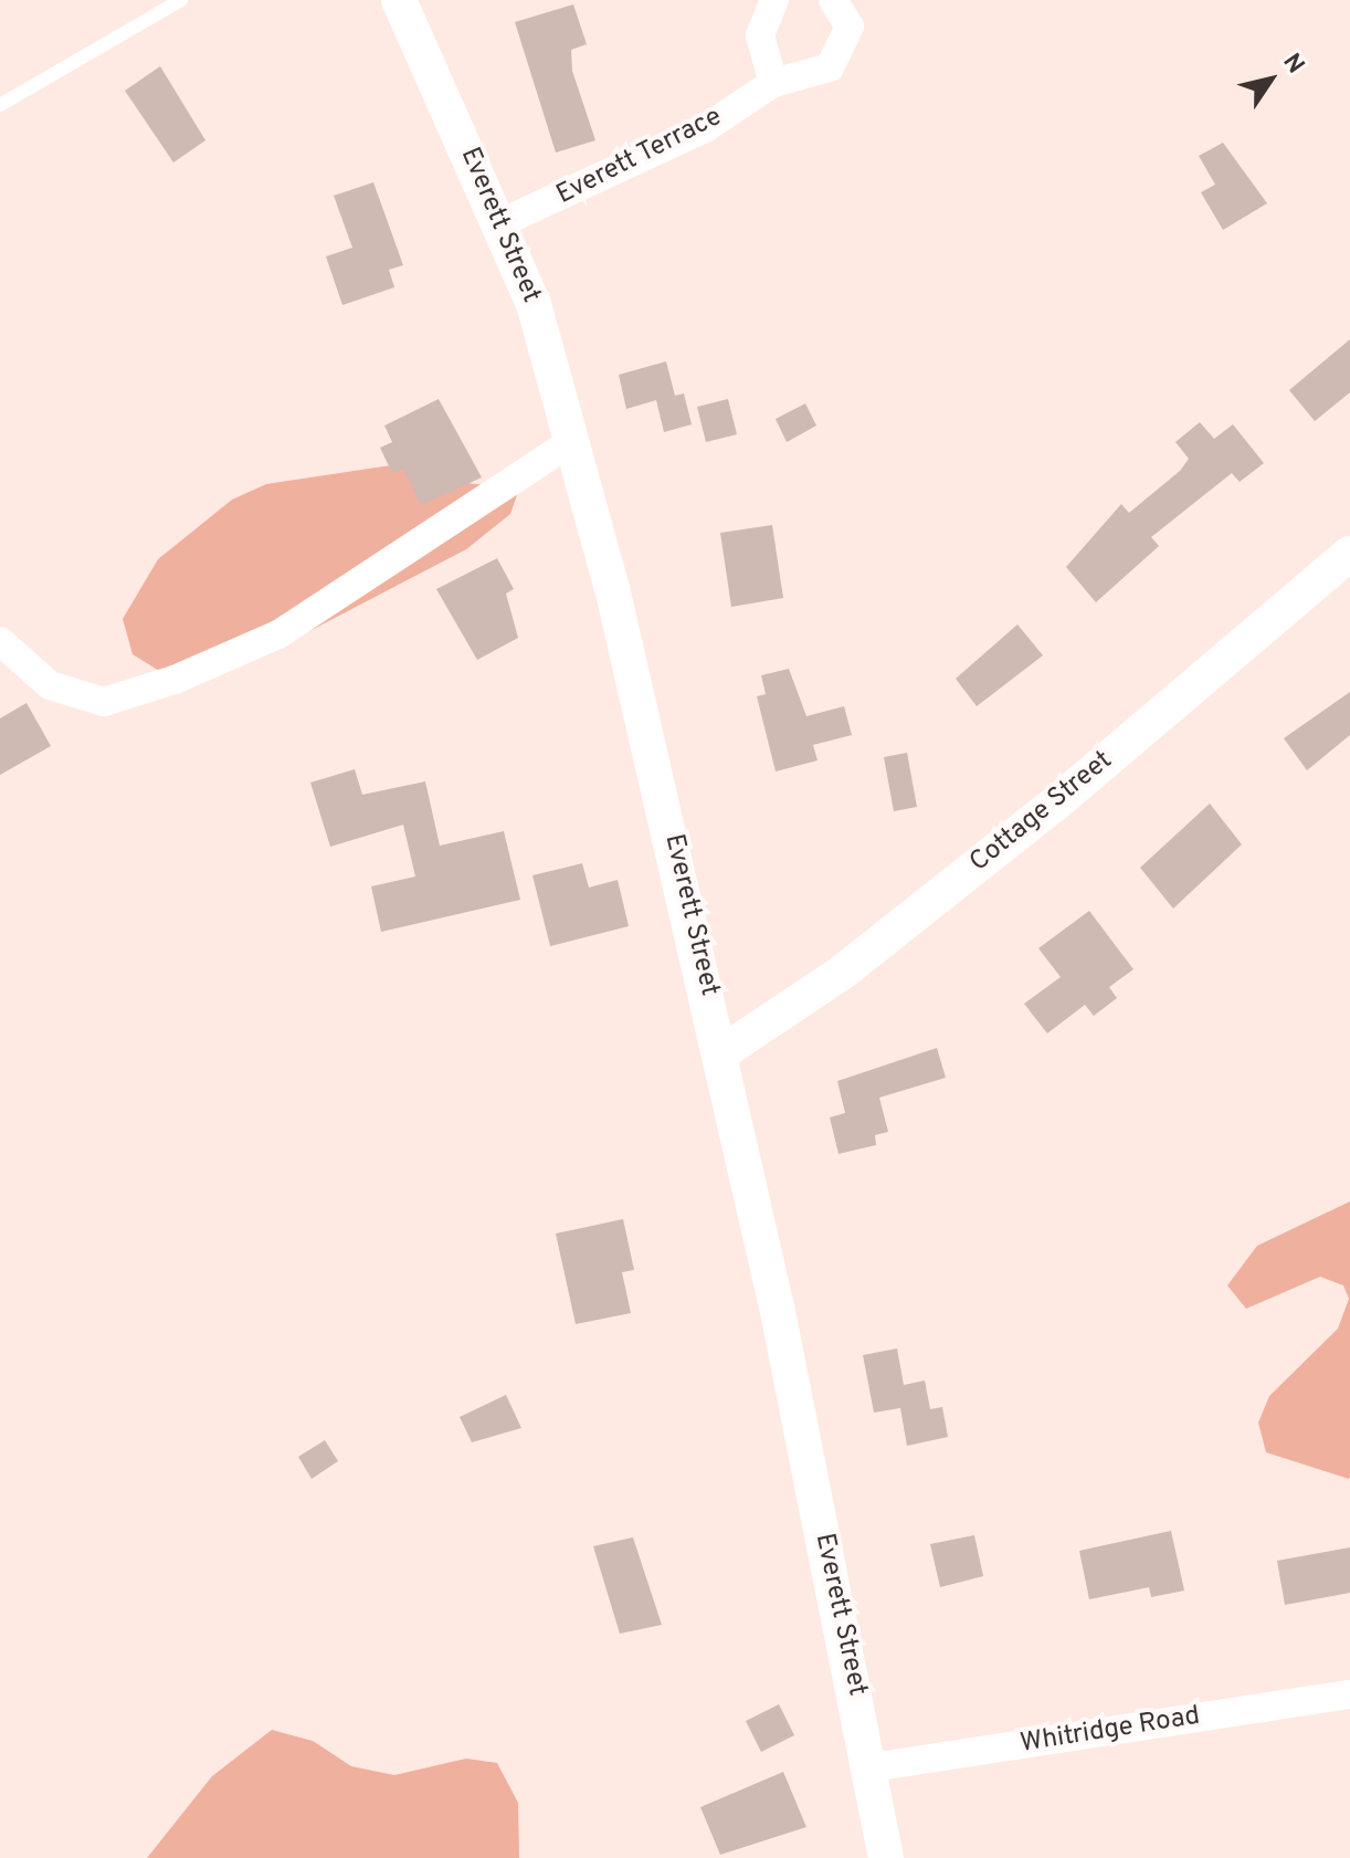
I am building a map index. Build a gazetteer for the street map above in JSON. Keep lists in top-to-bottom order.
{
  "streets": {
    "street": [
      "Everett Terrace",
      "Everett Street",
      "Cottage Street",
      "Whitridge Road"
    ]
  },
  "crossings": [
    ["Everett Terrace", "Everett Street"],
    ["Everett Street", "Cottage Street"],
    ["Everett Street", "Whitridge Road"]
  ],
  "north": "top right"
}
